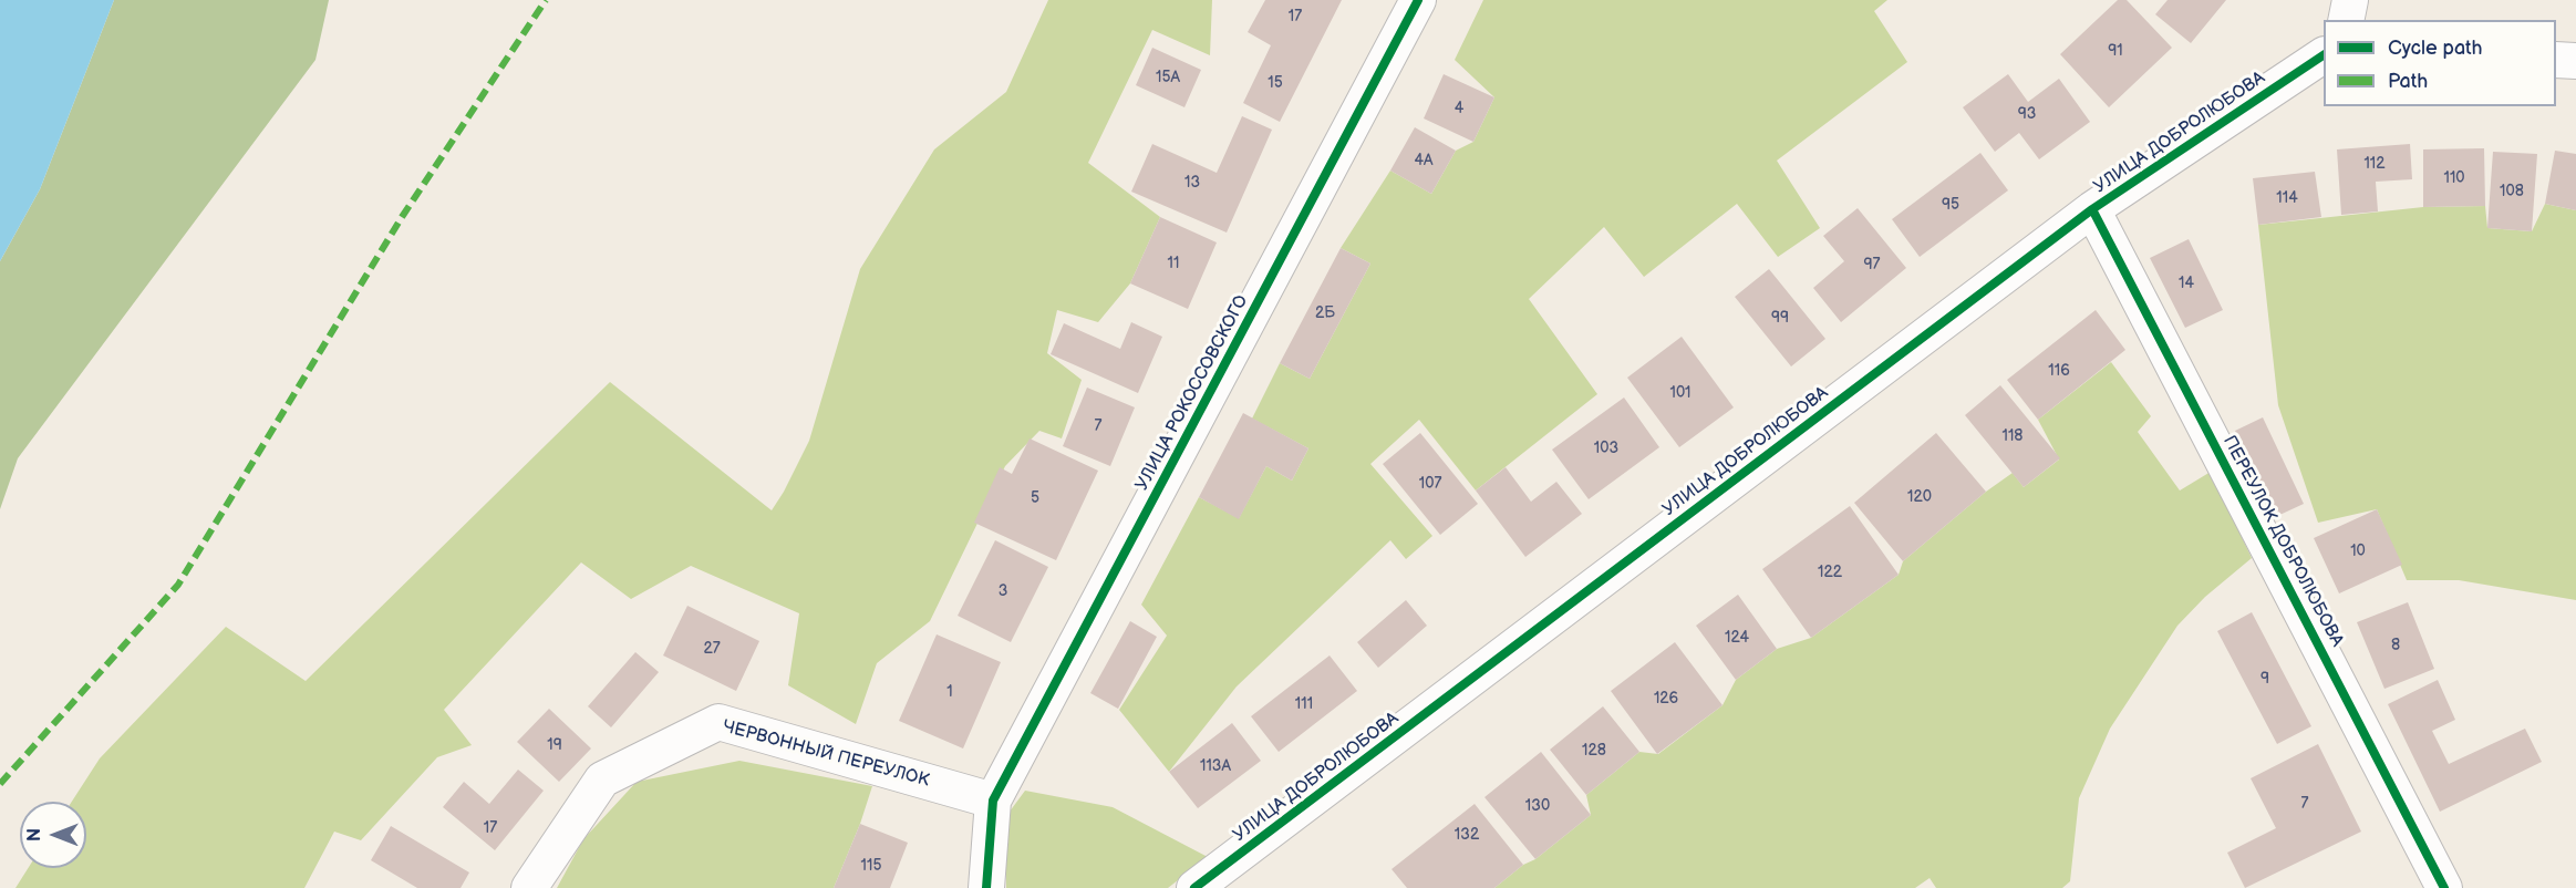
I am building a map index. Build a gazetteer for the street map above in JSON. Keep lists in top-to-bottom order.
{
  "streets": {
    "street": [
      "УЛИЦА ДОБРОЛЮБОВА",
      "УЛИЦА РОКОССОВСКОГО",
      "ПЕРЕУЛОК ДОБРОЛЮБОВА",
      "ЧЕРВОННЫЙ ПЕРЕУЛОК"
    ]
  },
  "crossings": [
    ["УЛИЦА ДОБРОЛЮБОВА", "ПЕРЕУЛОК ДОБРОЛЮБОВА"],
    ["УЛИЦА РОКОССОВСКОГО", "ЧЕРВОННЫЙ ПЕРЕУЛОК"]
  ],
  "house_numbers": [
    "17",
    "91",
    "15А",
    "15",
    "4",
    "93",
    "4А",
    "112",
    "110",
    "13",
    "108",
    "114",
    "95",
    "11",
    "97",
    "14",
    "2Б",
    "99",
    "116",
    "101",
    "7",
    "118",
    "103",
    "107",
    "120",
    "5",
    "10",
    "122",
    "3",
    "124",
    "8",
    "27",
    "9",
    "1",
    "126",
    "111",
    "19",
    "128",
    "113А",
    "7",
    "130",
    "17",
    "132",
    "115"
  ],
  "legend": ["Cycle path", "Path"],
  "north": "left"
}
